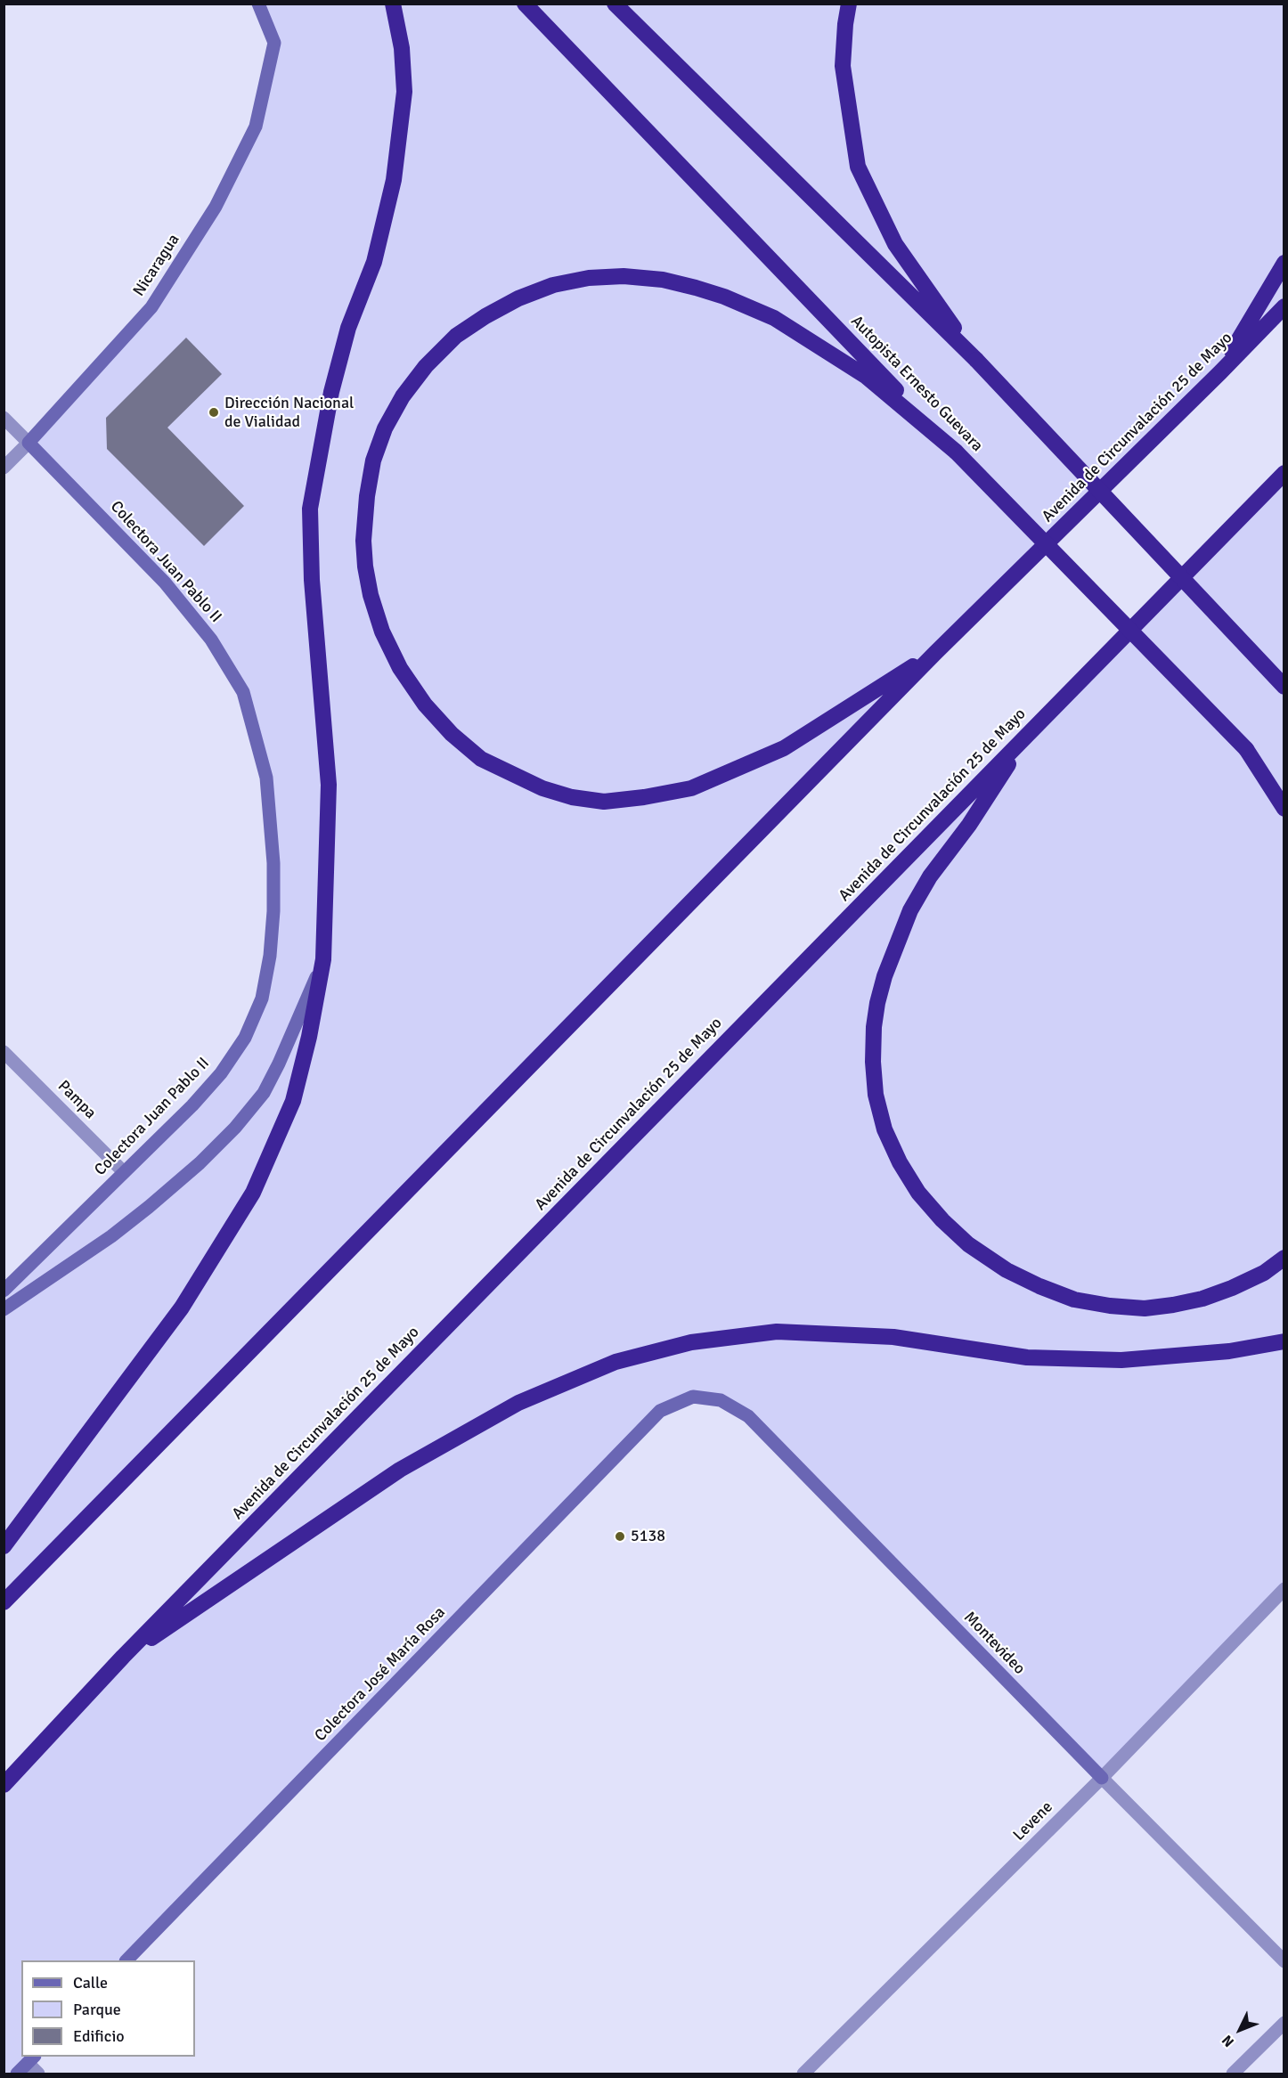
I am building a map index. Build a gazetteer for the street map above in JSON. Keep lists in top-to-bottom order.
{
  "streets": {
    "highway": ["Autopista Ernesto Guevara", "Avenida de Circunvalación 25 de Mayo"],
    "main road": [
      "Nicaragua",
      "Colectora Juan Pablo II",
      "Montevideo",
      "Colectora José María Rosa"
    ],
    "street": ["Pampa", "Levene"]
  },
  "crossings": [
    ["Nicaragua", "Colectora Juan Pablo II"],
    ["Colectora Juan Pablo II", "Pampa"],
    ["Montevideo", "Colectora José María Rosa"],
    ["Montevideo", "Levene"]
  ],
  "places": ["Dirección Nacional de Vialidad", "5138"],
  "legend": ["Calle", "Parque", "Edificio"],
  "north": "bottom left"
}
